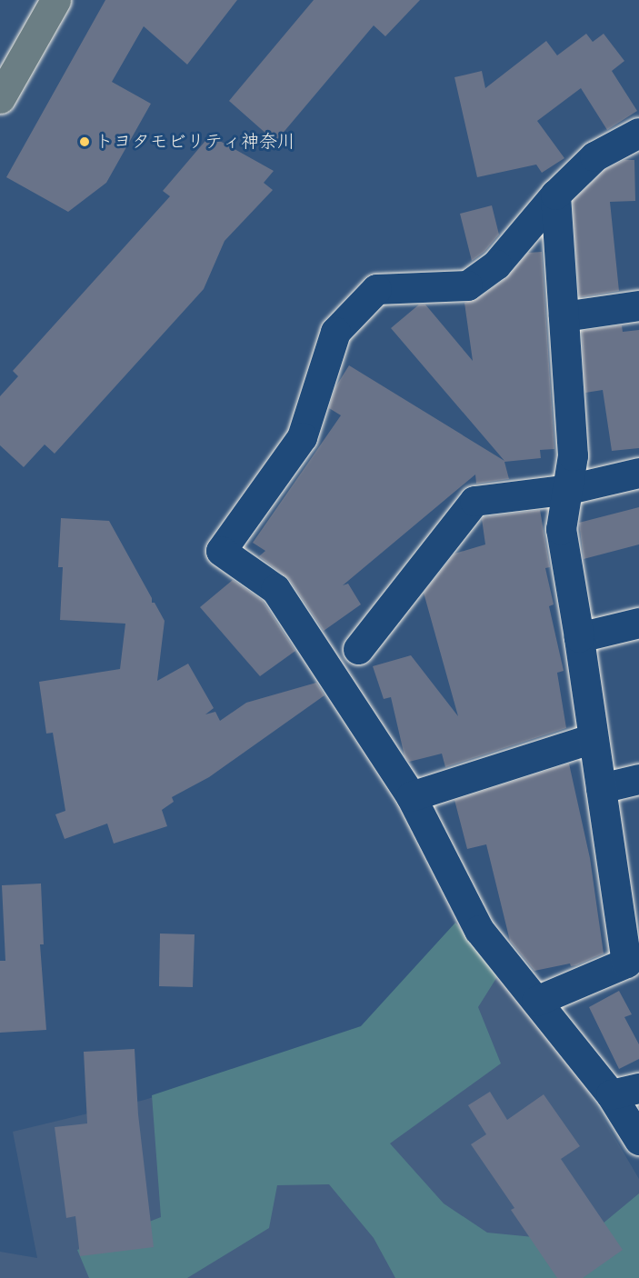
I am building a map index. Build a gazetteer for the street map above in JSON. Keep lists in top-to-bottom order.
{
  "places": ["トヨタモビリティ神奈川"]
}
